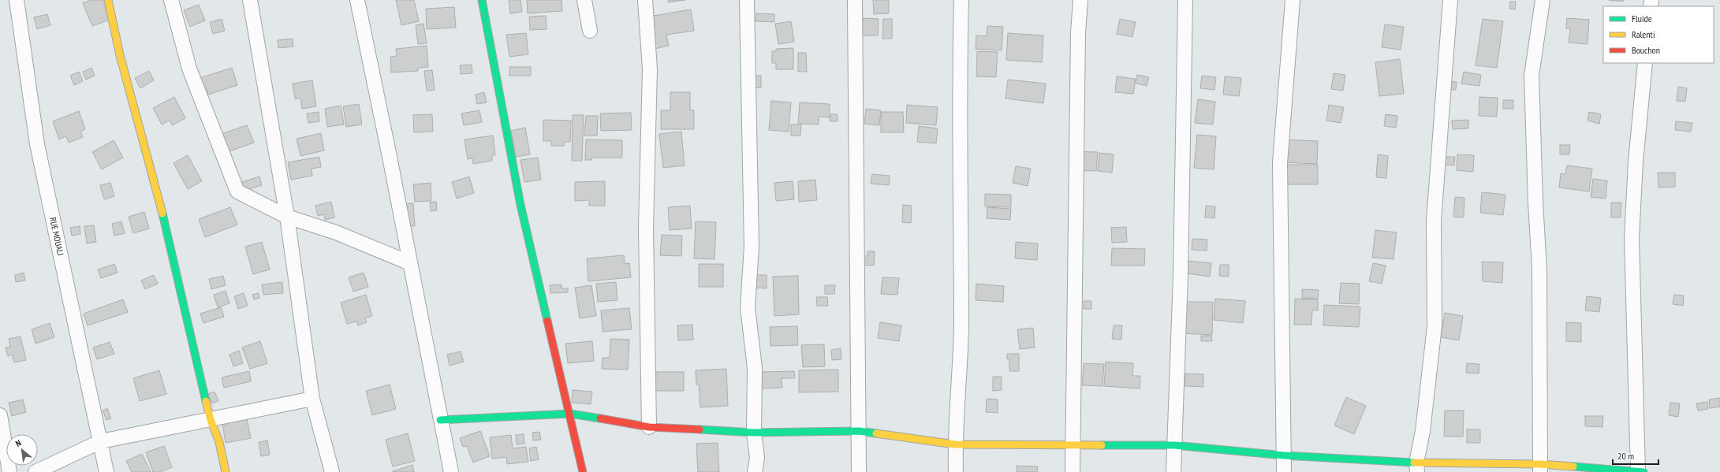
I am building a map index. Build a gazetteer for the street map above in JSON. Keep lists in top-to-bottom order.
{
  "streets": {
    "street": ["RUE MOUALI"]
  },
  "legend": ["Fluide", "Ralenti", "Bouchon"],
  "scale_bar": "20 m",
  "north": "top left"
}
